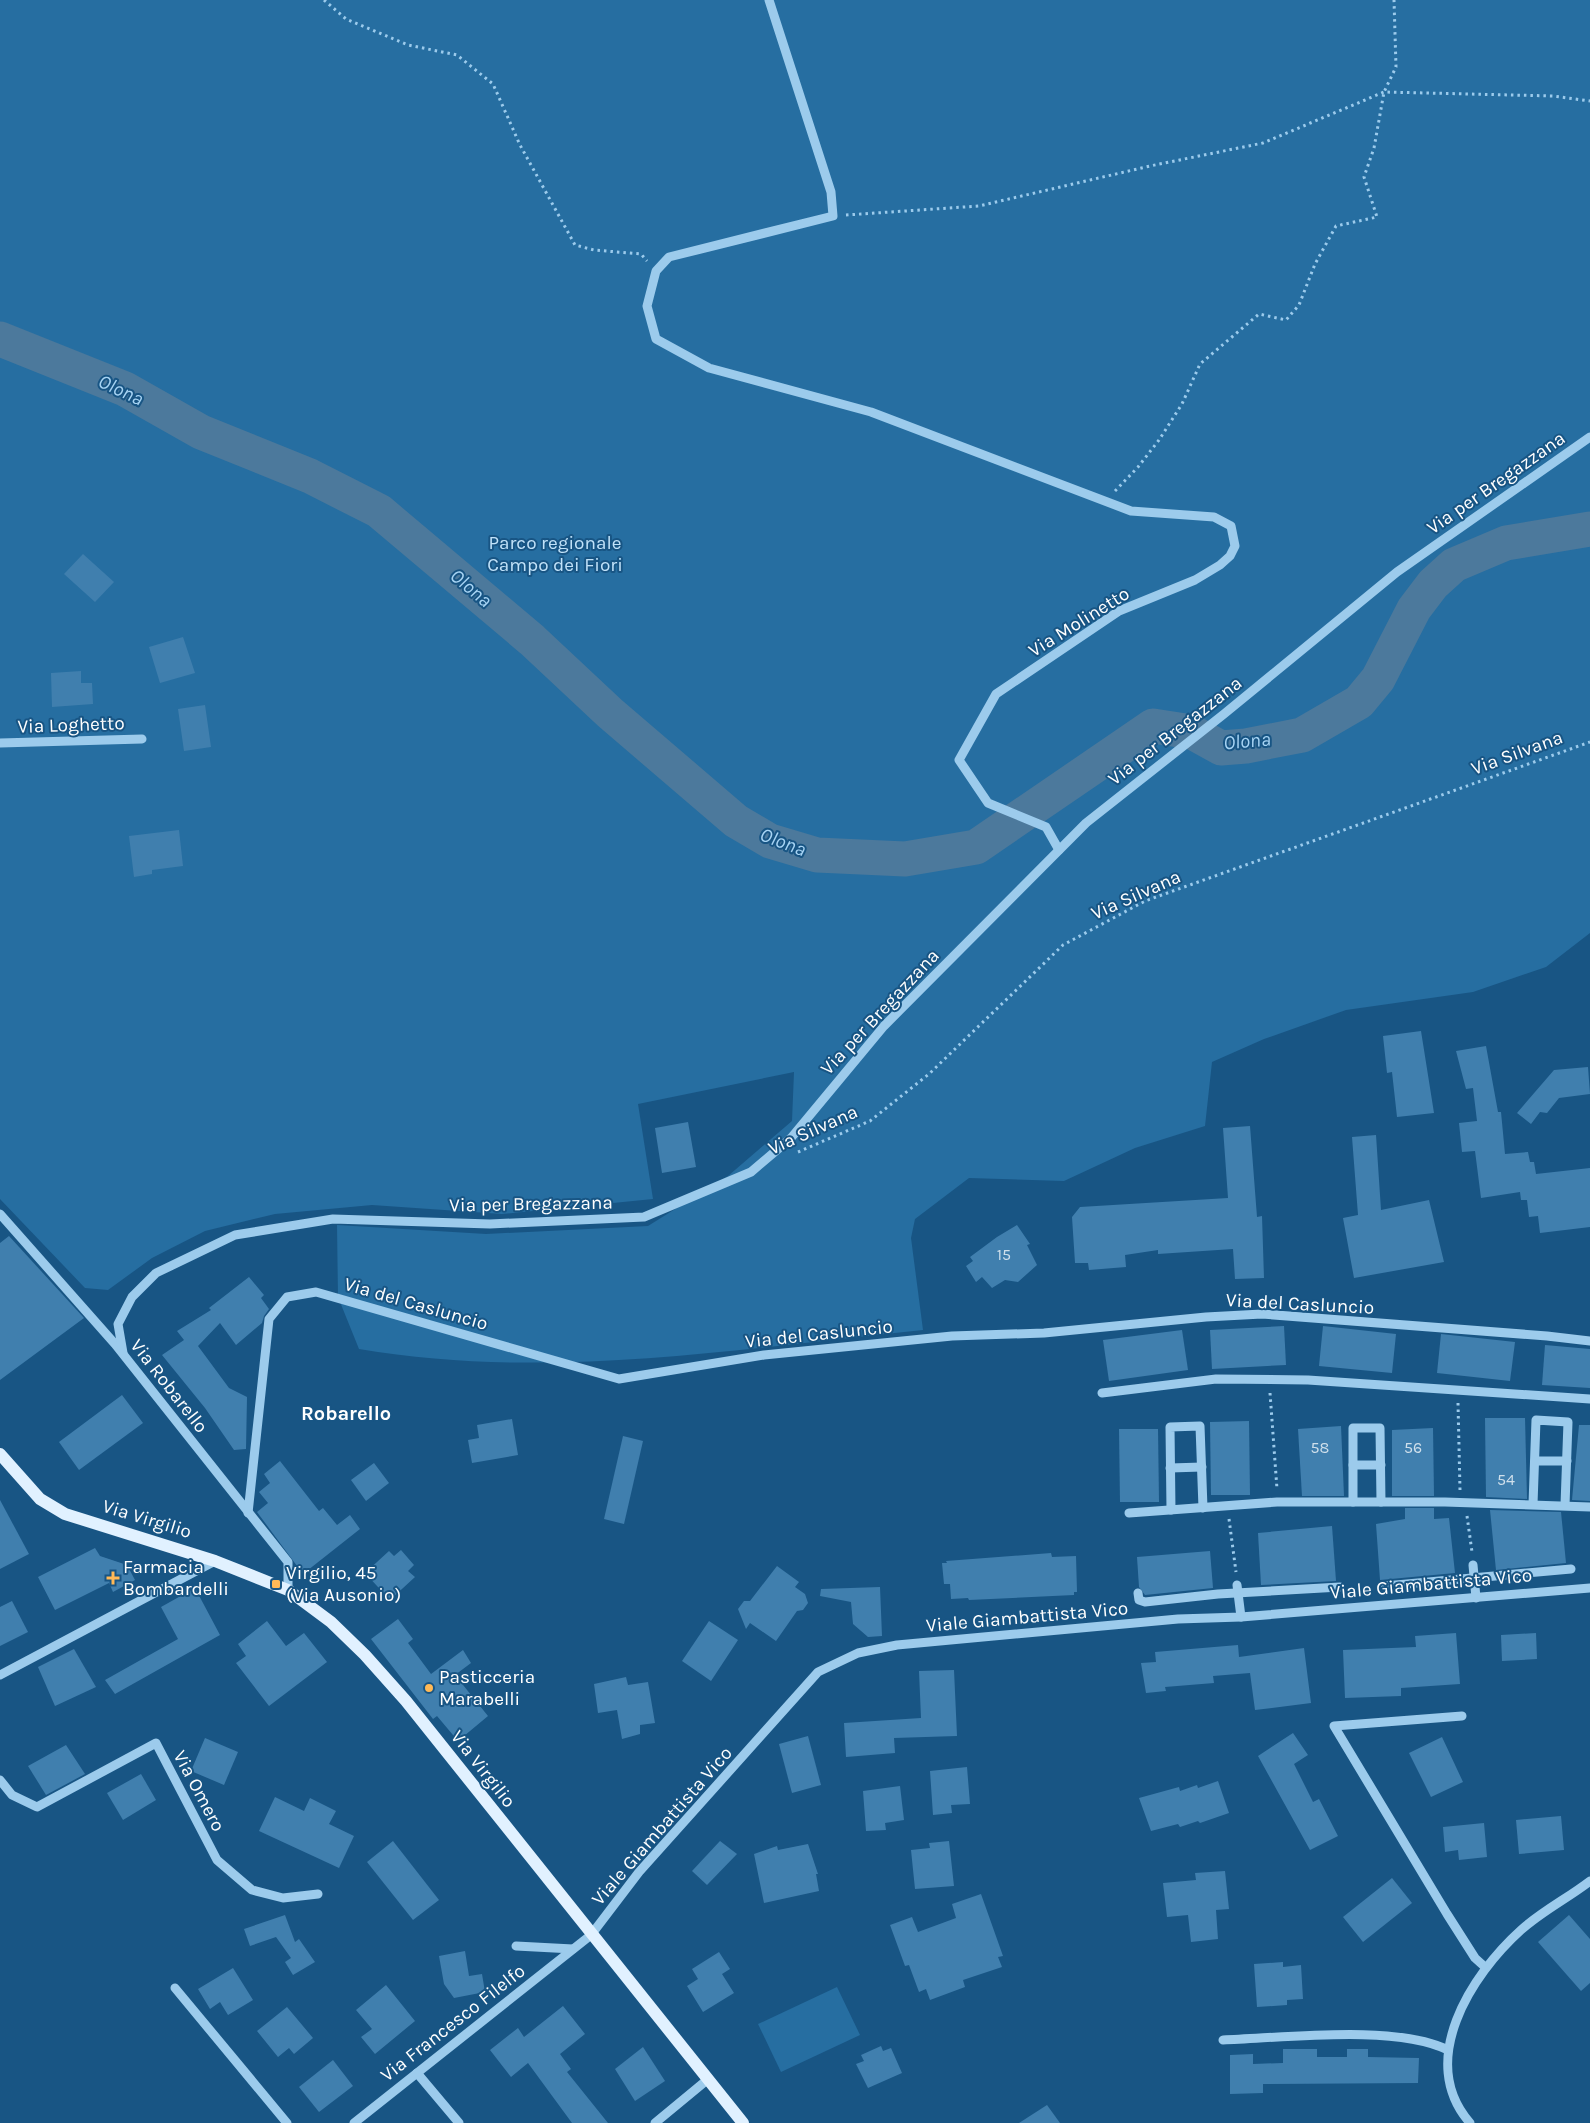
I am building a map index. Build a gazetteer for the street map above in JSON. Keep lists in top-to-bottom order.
{
  "streets": {
    "main road": ["Via Virgilio"],
    "street": [
      "Via per Bregazzana",
      "Via Molinetto",
      "Via Loghetto",
      "Via del Casluncio",
      "Via Robarello",
      "Viale Giambattista Vico",
      "Via Omero",
      "Via Francesco Filelfo"
    ],
    "path": ["Via Silvana"]
  },
  "crossings": [
    ["Via per Bregazzana", "Via Molinetto"],
    ["Via per Bregazzana", "Via Robarello"],
    ["Via del Casluncio", "Via Robarello"],
    ["Via Robarello", "Via Virgilio"],
    ["Via Virgilio", "Viale Giambattista Vico"],
    ["Via Virgilio", "Via Francesco Filelfo"],
    ["Viale Giambattista Vico", "Via Francesco Filelfo"]
  ],
  "districts": ["Robarello"],
  "water": ["Olona"],
  "parks": ["Parco regionale Campo dei Fiori"],
  "places": {
    "health": ["Farmacia Bombardelli"],
    "transit": ["Virgilio, 45 (Via Ausonio)"],
    "other": ["Pasticceria Marabelli"]
  },
  "house_numbers": [
    "15",
    "58",
    "56",
    "54"
  ]
}
